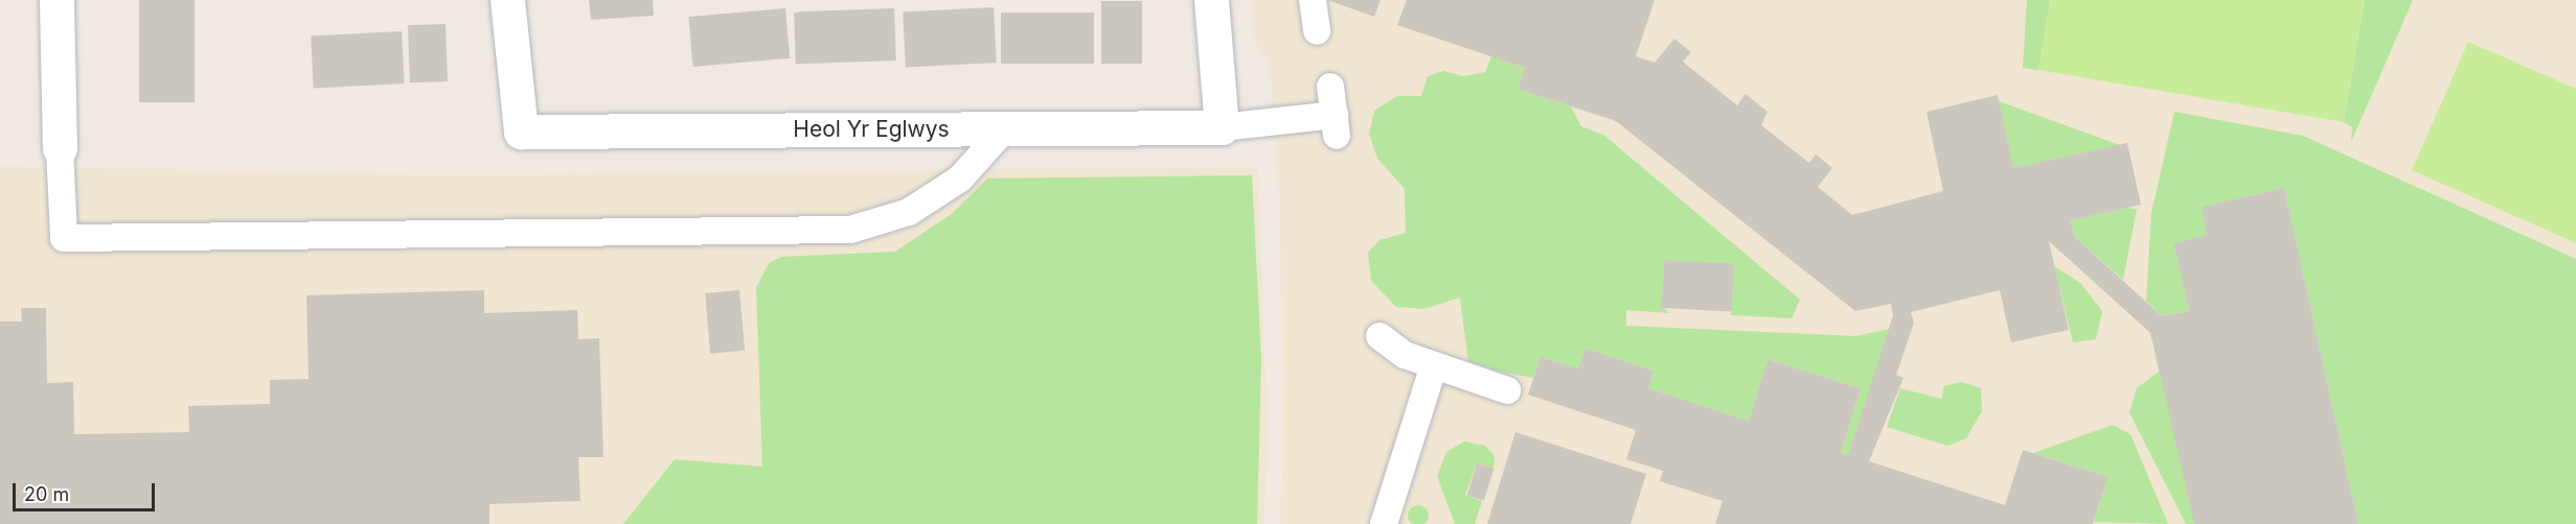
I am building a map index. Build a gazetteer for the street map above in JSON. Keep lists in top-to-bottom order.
{
  "streets": {
    "street": ["Heol Yr Eglwys"]
  },
  "scale_bar": "20 m"
}
